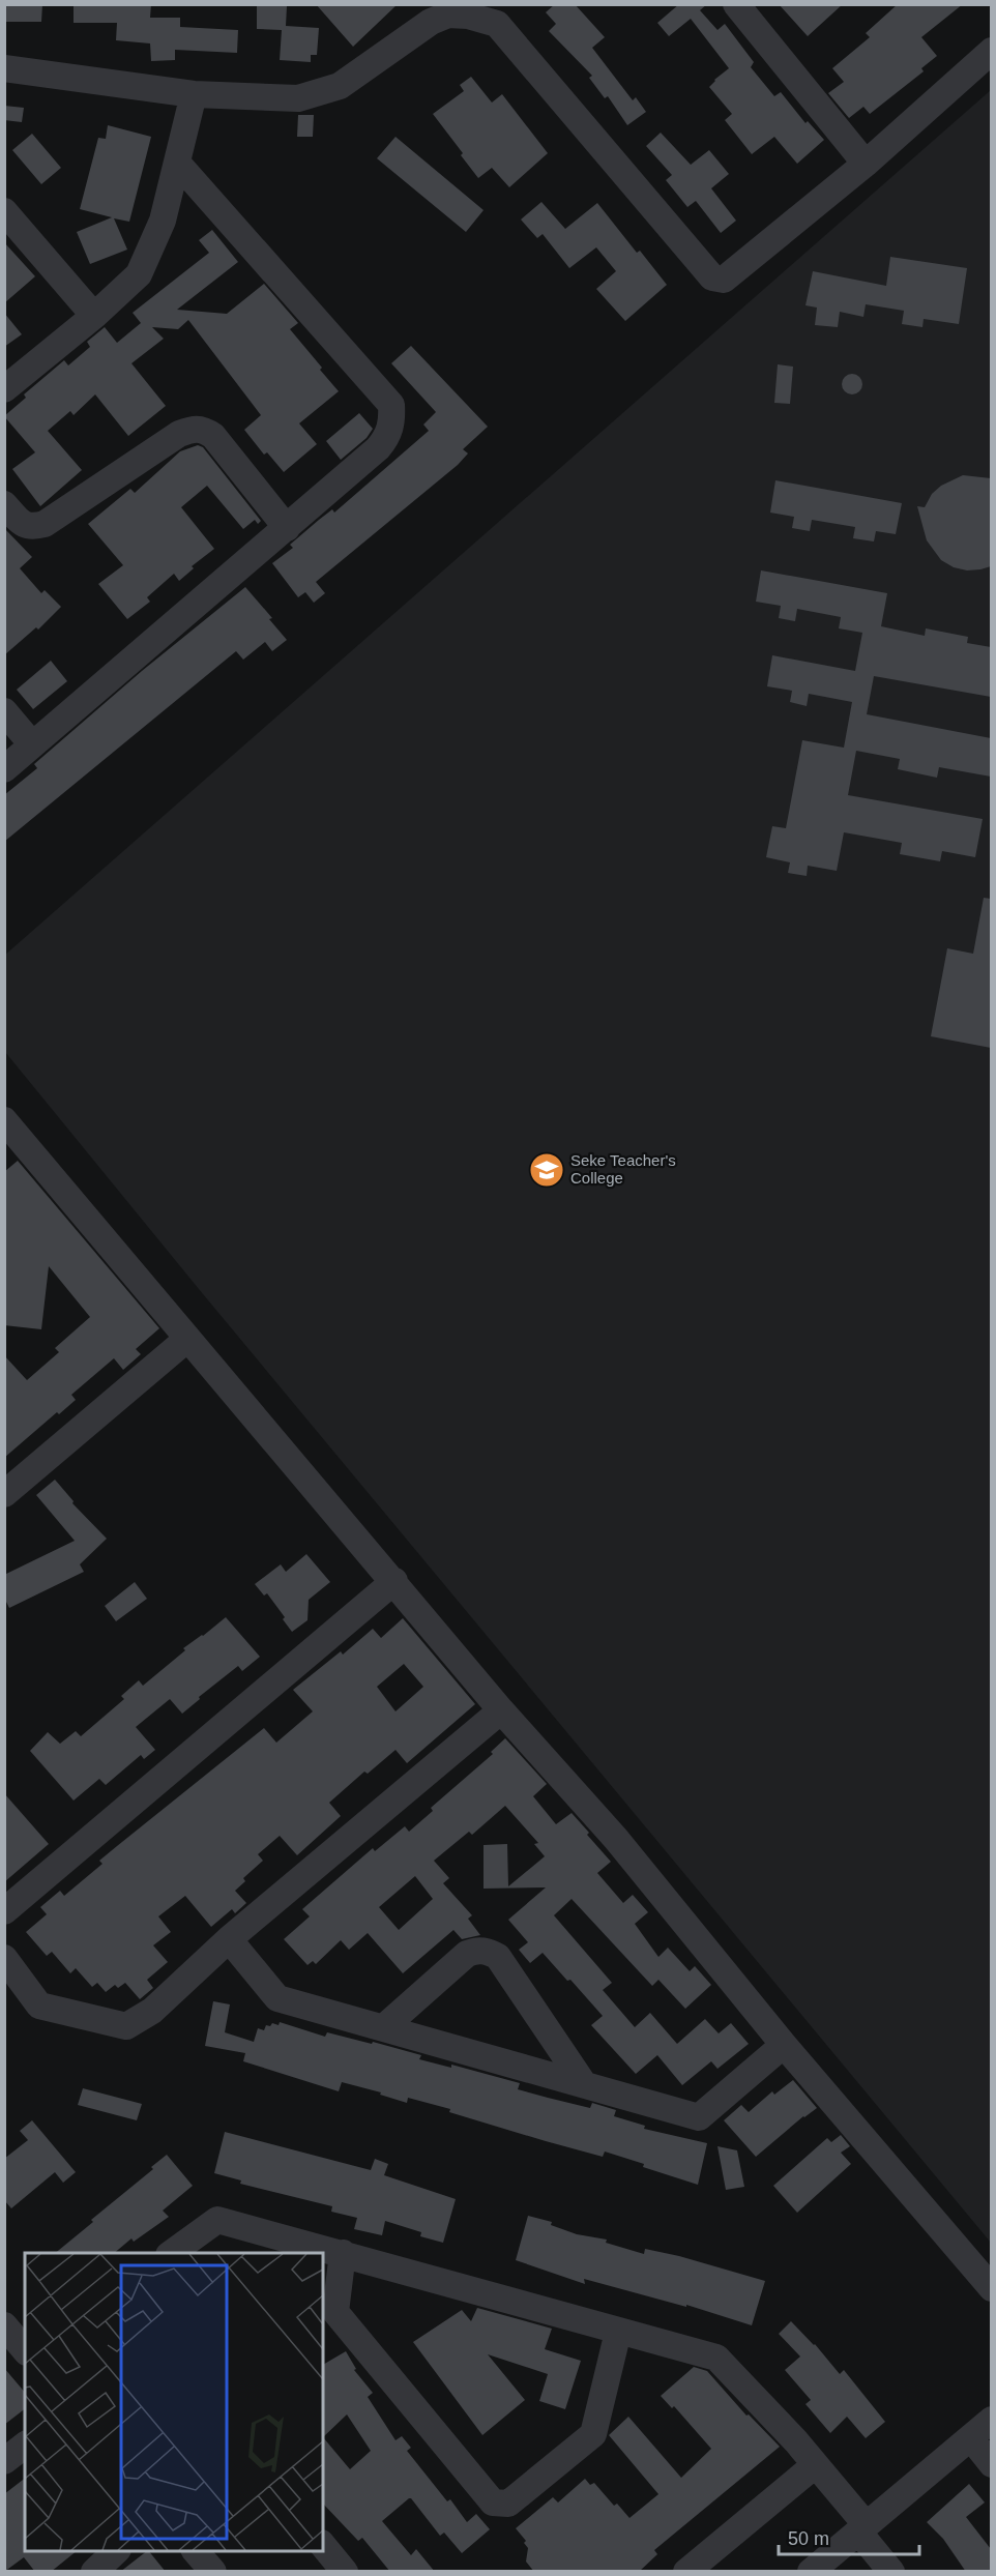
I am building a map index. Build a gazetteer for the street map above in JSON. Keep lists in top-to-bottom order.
{
  "places": {
    "school or university": ["Seke Teacher's College"]
  },
  "scale_bar": "50 m"
}
